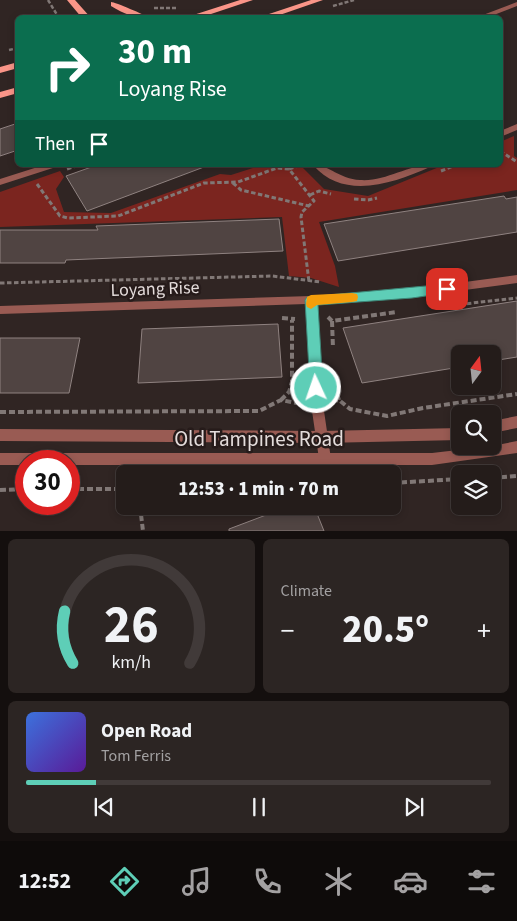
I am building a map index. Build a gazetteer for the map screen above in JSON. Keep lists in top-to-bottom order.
{
  "streets": {
    "street": ["Loyang Rise", "Old Tampines Road"]
  },
  "north": "top",
  "page": {
    "turn": ["30 m", "Loyang Rise"],
    "then": "Then",
    "limit": "30",
    "trip": "12:53 · 1 min · 70 m",
    "tile": "Climate",
    "heat": ["−", "20.5°", "+"],
    "song": ["Open Road", "Tom Ferris"],
    "tabs": "12:52",
    "gauge": ["26", "km/h"]
  }
}
